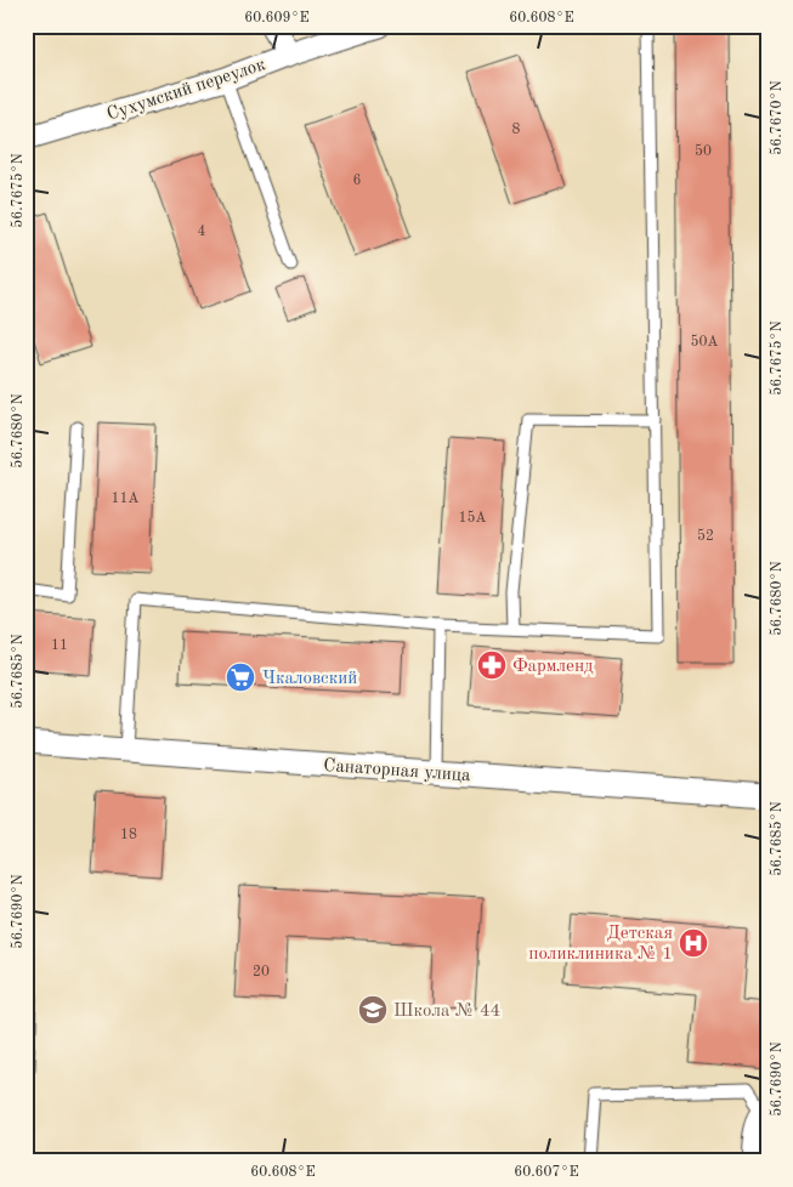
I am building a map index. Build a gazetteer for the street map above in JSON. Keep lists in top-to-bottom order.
{
  "streets": {
    "street": ["Сухумский переулок", "Санаторная улица"]
  },
  "places": {
    "pharmacy": ["Фармленд"],
    "supermarket": ["Чкаловский"],
    "hospital": ["Детская поликлиника № 1"],
    "school or university": ["Школа № 44"]
  },
  "house_numbers": [
    "8",
    "50",
    "6",
    "4",
    "50А",
    "11А",
    "15А",
    "52",
    "11",
    "18",
    "20"
  ],
  "coordinates": [
    "60.609°E",
    "60.608°E",
    "56.7670°N",
    "56.7675°N",
    "56.7680°N",
    "56.7685°N",
    "56.7690°N",
    "60.607°E"
  ]
}
